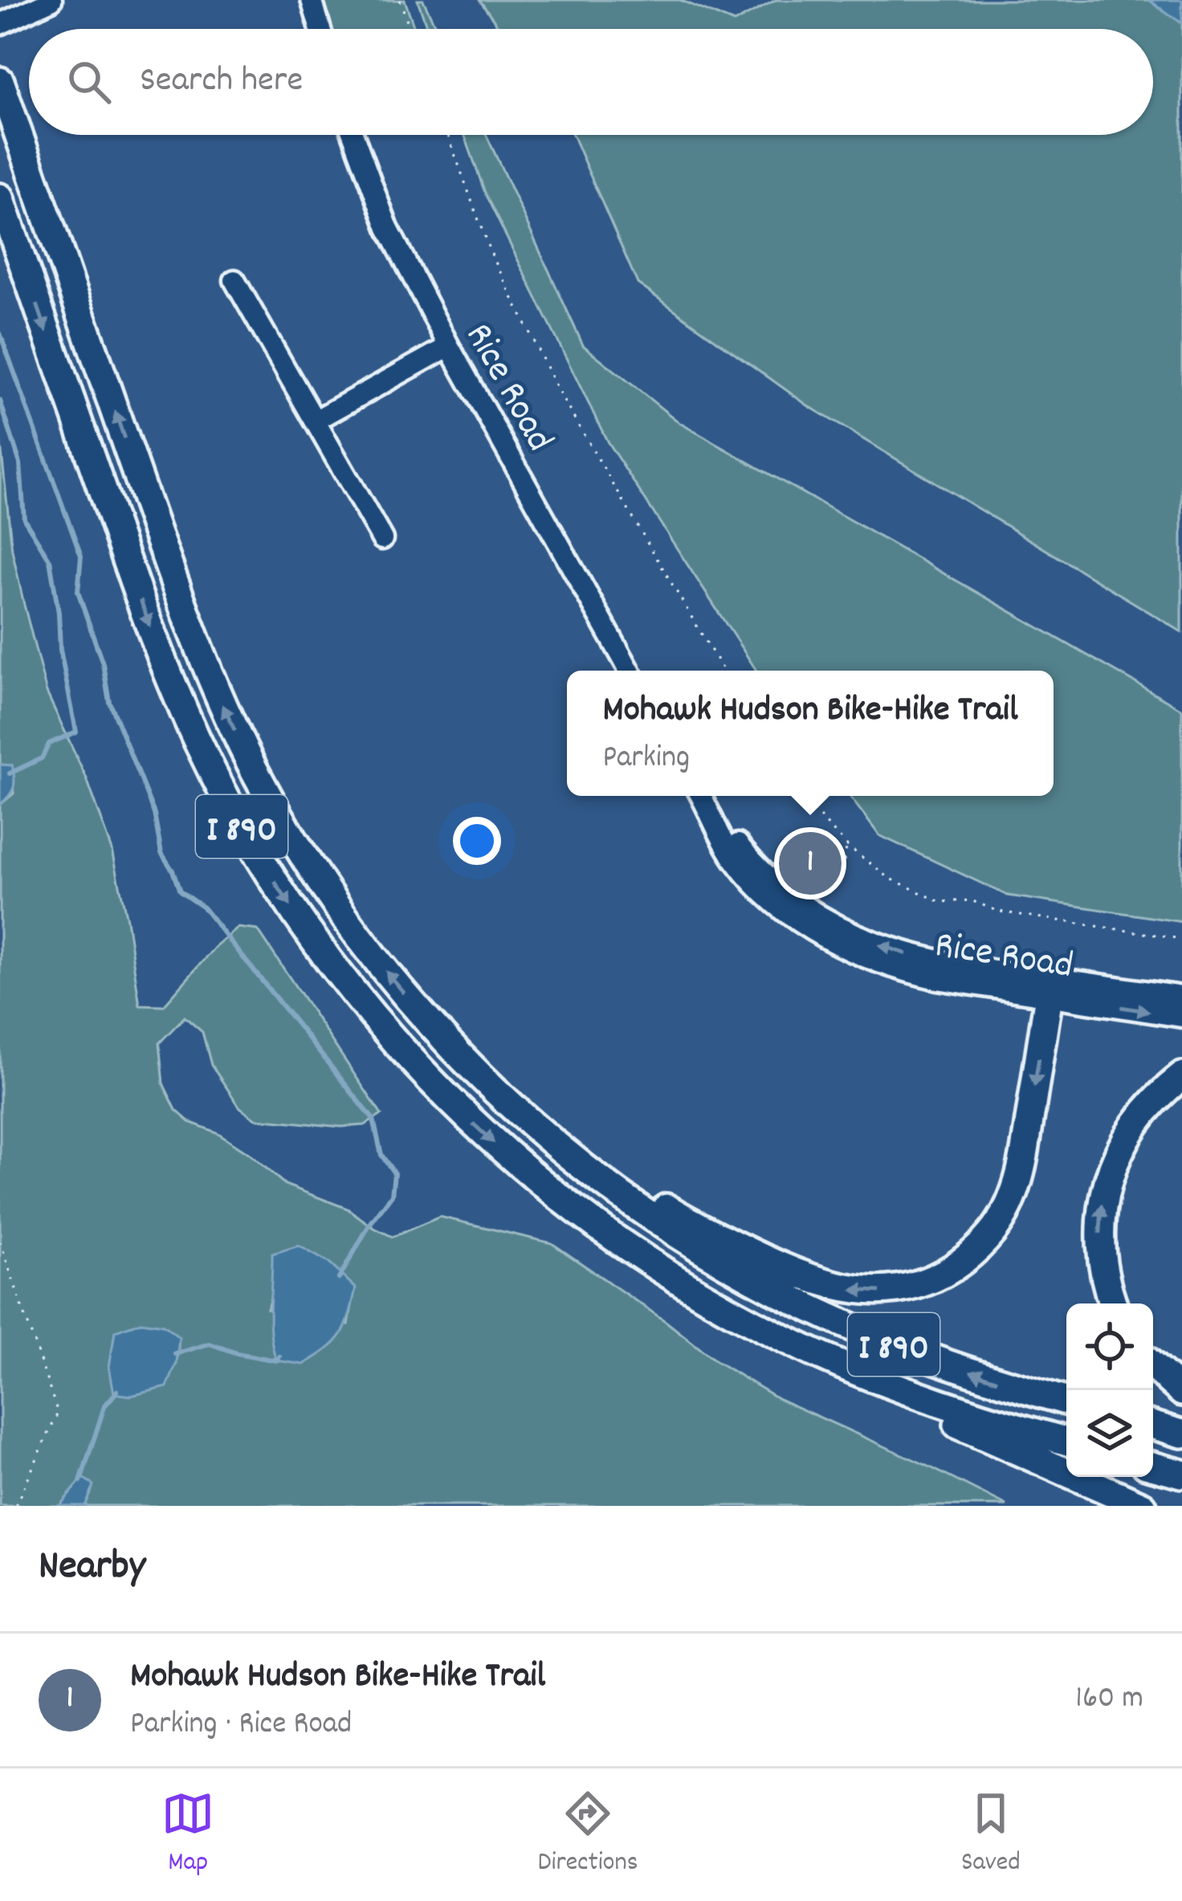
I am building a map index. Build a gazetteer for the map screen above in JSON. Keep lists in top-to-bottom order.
{
  "streets": {
    "highway": ["I 890"],
    "main road": ["Rice Road"]
  },
  "page": {
    "search": "Search here",
    "popup": ["Mohawk Hudson Bike-Hike Trail", "Parking"],
    "pins": "1",
    "heading": "Nearby",
    "list": [
      {
        "mark": "1",
        "name": "Mohawk Hudson Bike-Hike Trail",
        "note": "Parking · Rice Road",
        "value": "160 m"
      }
    ],
    "nav": ["Map", "Directions", "Saved"]
  }
}
